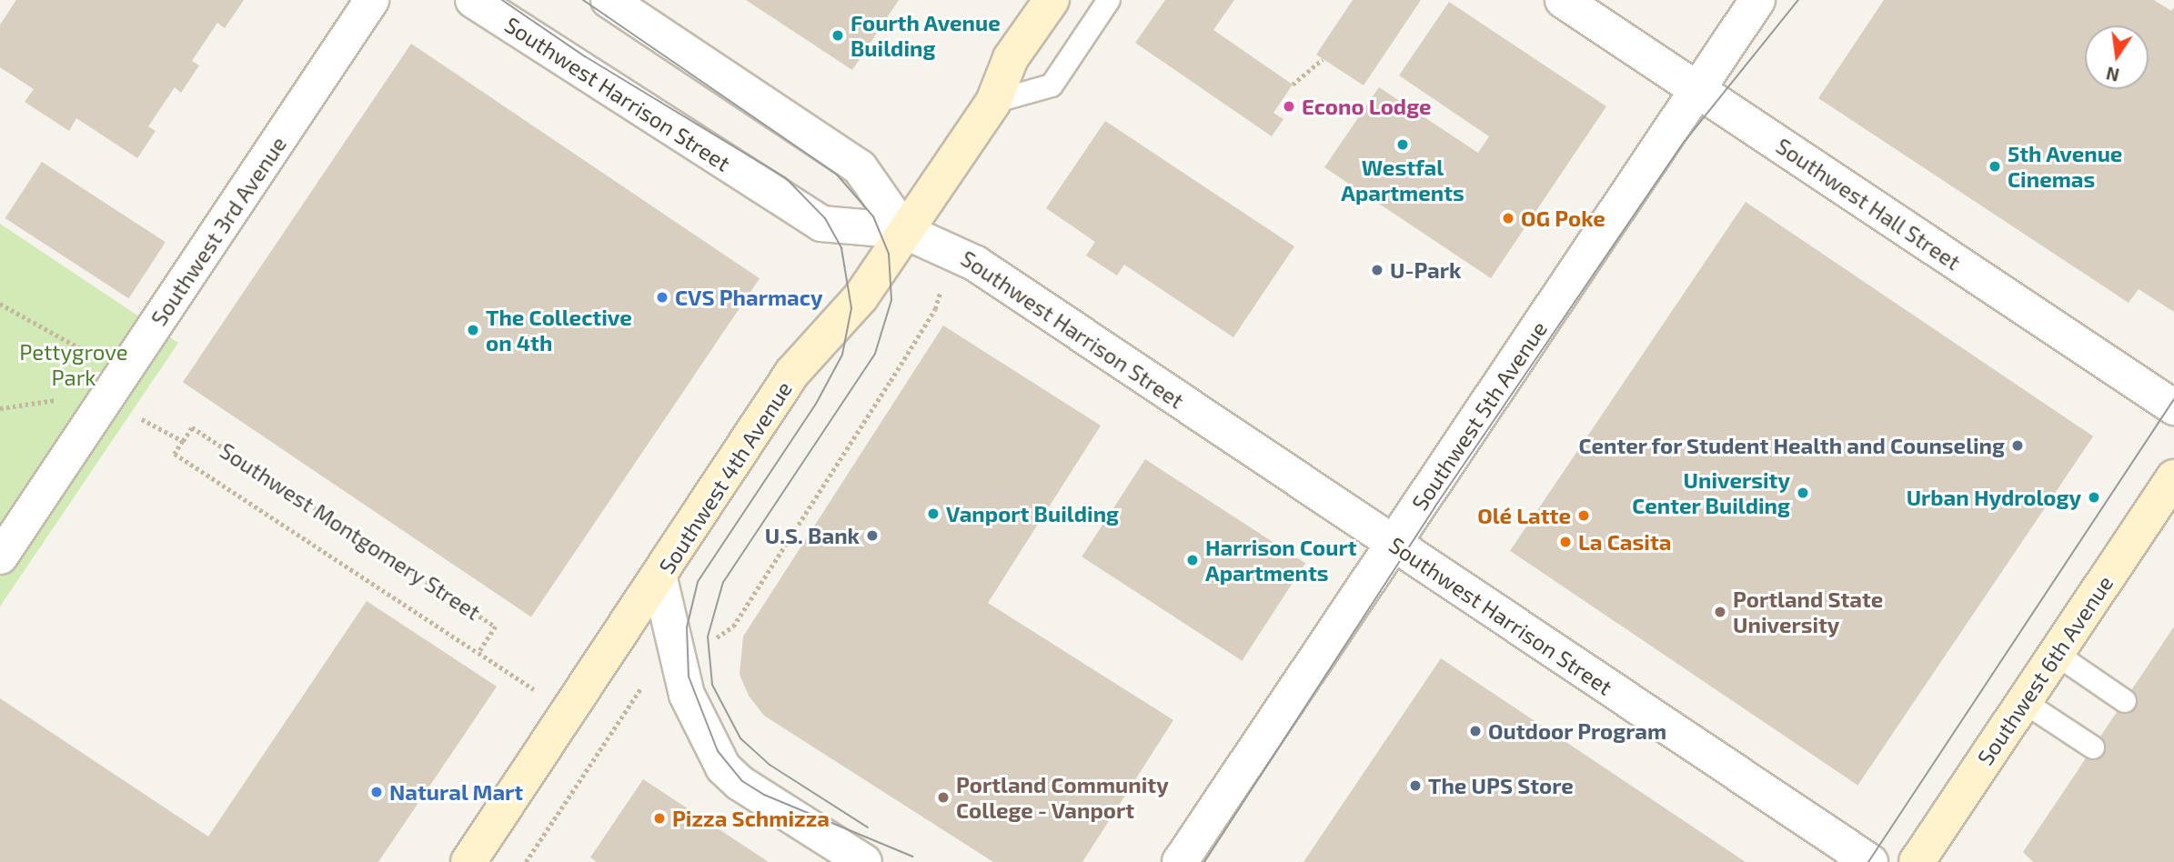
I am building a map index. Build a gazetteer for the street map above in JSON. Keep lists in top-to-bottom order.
{
  "streets": {
    "main road": ["Southwest 4th Avenue", "Southwest 6th Avenue"],
    "street": [
      "Southwest Harrison Street",
      "Southwest Hall Street",
      "Southwest 3rd Avenue",
      "Southwest 5th Avenue"
    ],
    "path": ["Southwest Montgomery Street"]
  },
  "crossings": [
    ["Southwest Harrison Street", "Southwest 5th Avenue"],
    ["Southwest Harrison Street", "Southwest 4th Avenue"],
    ["Southwest Hall Street", "Southwest 5th Avenue"]
  ],
  "parks": ["Pettygrove Park"],
  "places": [
    "Fourth Avenue Building",
    "Econo Lodge",
    "Westfal Apartments",
    "5th Avenue Cinemas",
    "OG Poke",
    "U-Park",
    "CVS Pharmacy",
    "The Collective on 4th",
    "Center for Student Health and Counseling",
    "University Center Building",
    "Urban Hydrology",
    "Vanport Building",
    "Olé Latte",
    "U.S. Bank",
    "La Casita",
    "Harrison Court Apartments",
    "Portland State University",
    "Outdoor Program",
    "The UPS Store",
    "Natural Mart",
    "Portland Community College - Vanport",
    "Pizza Schmizza"
  ],
  "north": "bottom"
}
